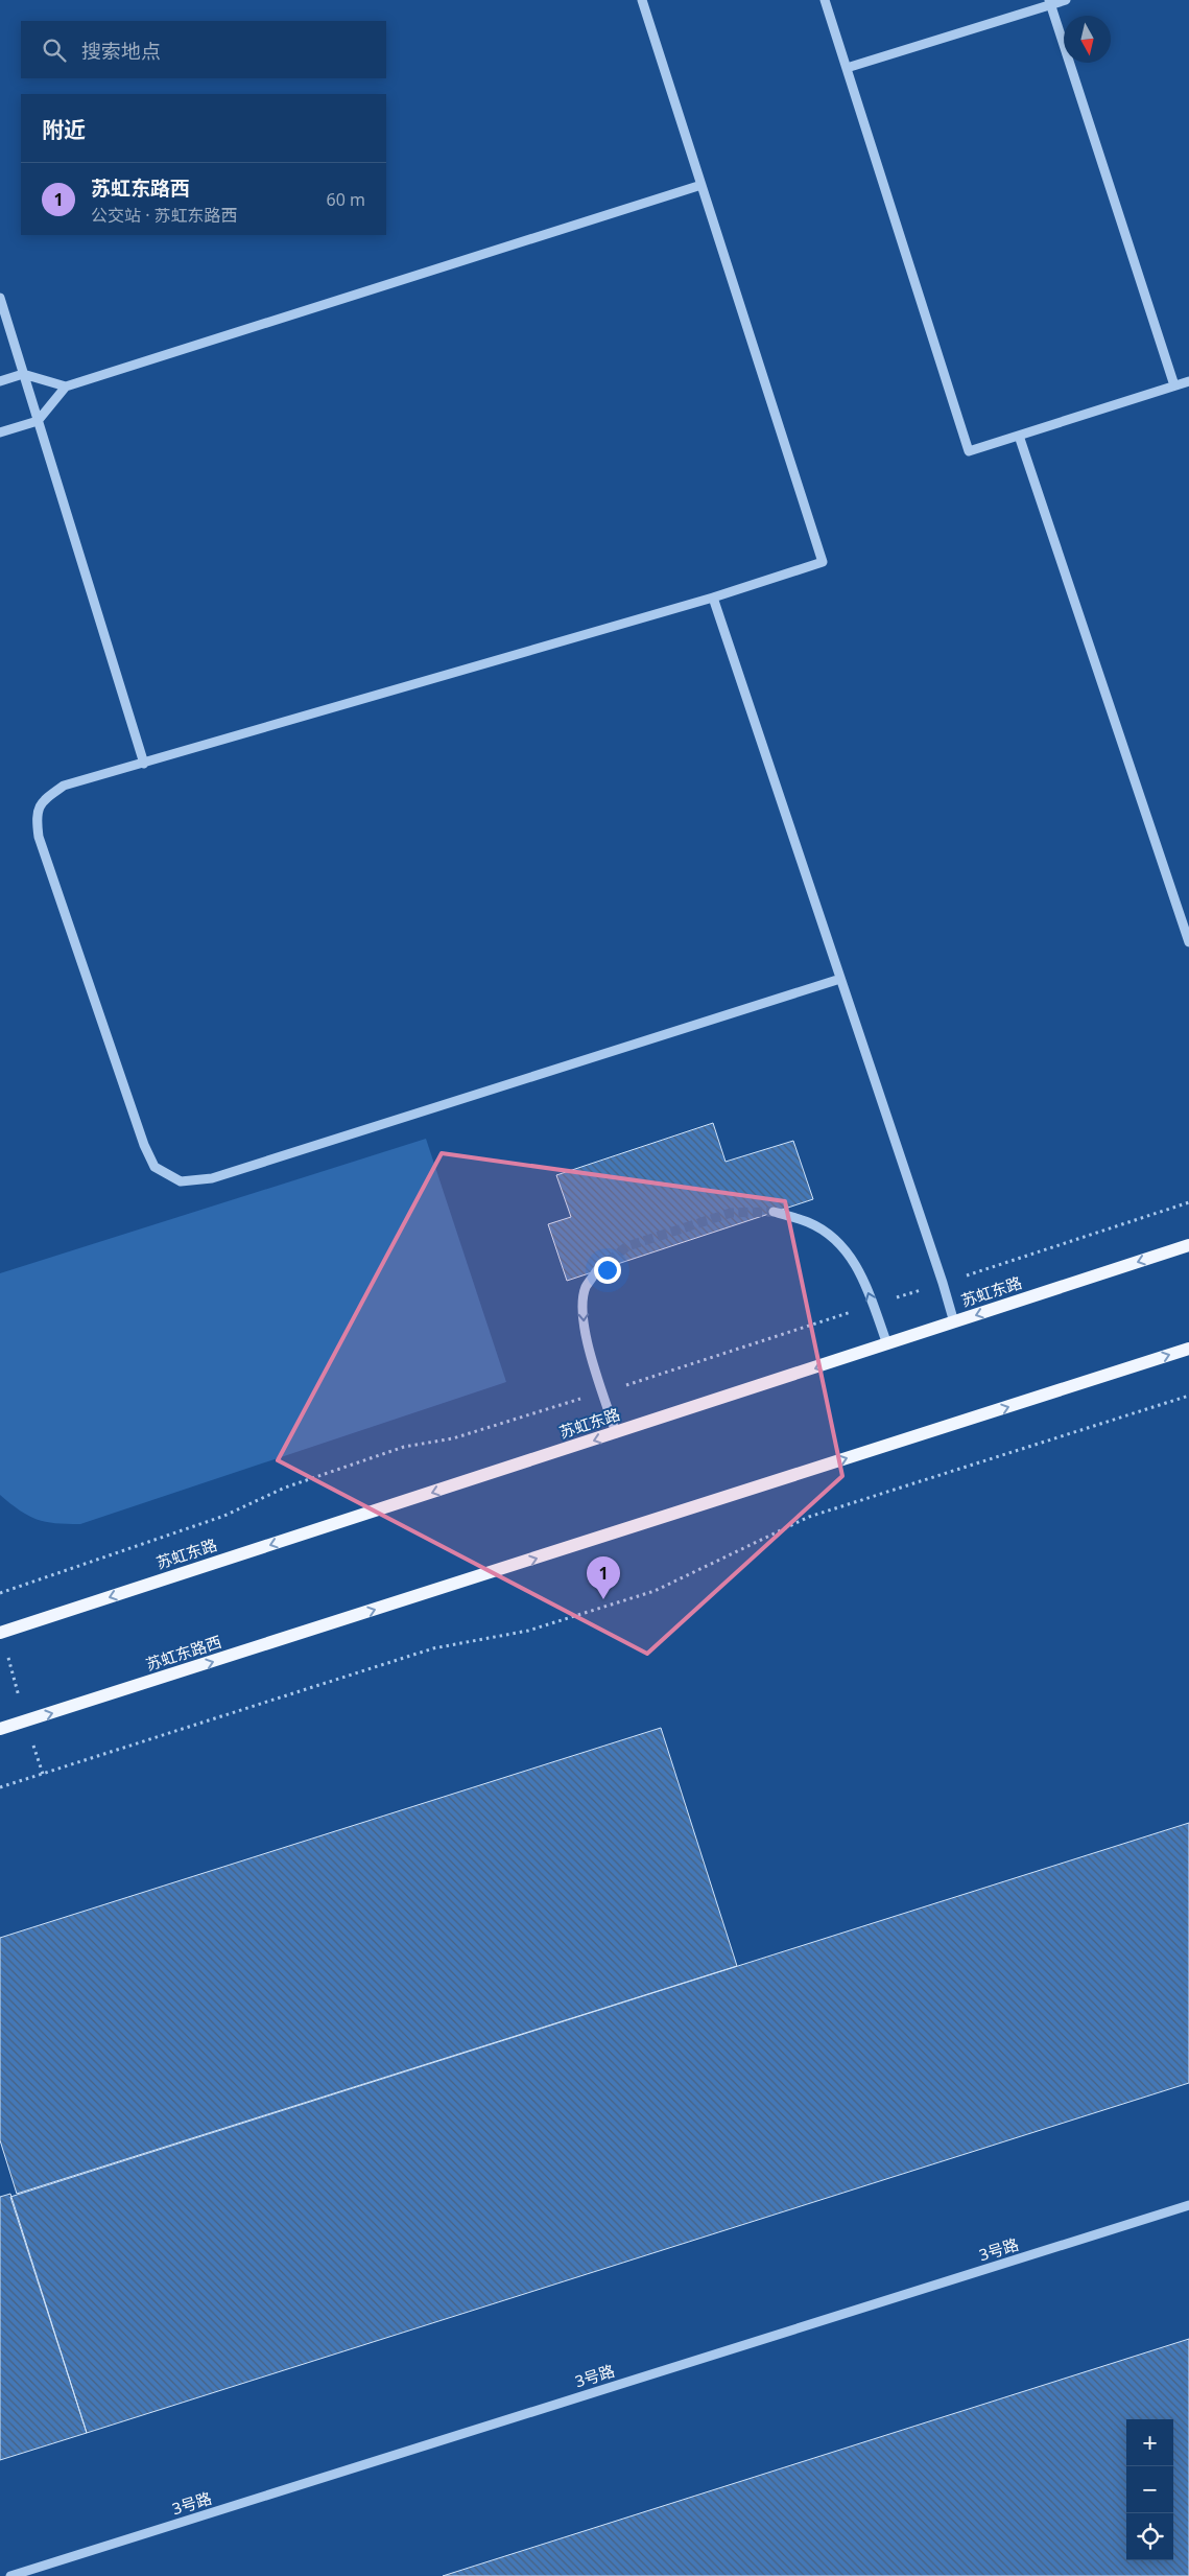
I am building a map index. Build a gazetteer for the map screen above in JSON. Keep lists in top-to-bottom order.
{
  "streets": {
    "main road": ["苏虹东路", "苏虹东路西"],
    "lane": ["3号路"]
  },
  "one_way": ["苏虹东路", "苏虹东路西"],
  "north": "bottom",
  "page": {
    "search": "搜索地点",
    "heading": "附近",
    "list": [
      {
        "mark": "1",
        "name": "苏虹东路西",
        "note": "公交站 · 苏虹东路西",
        "value": "60 m"
      }
    ],
    "pins": "1",
    "map_buttons": ["+", "−"]
  }
}
